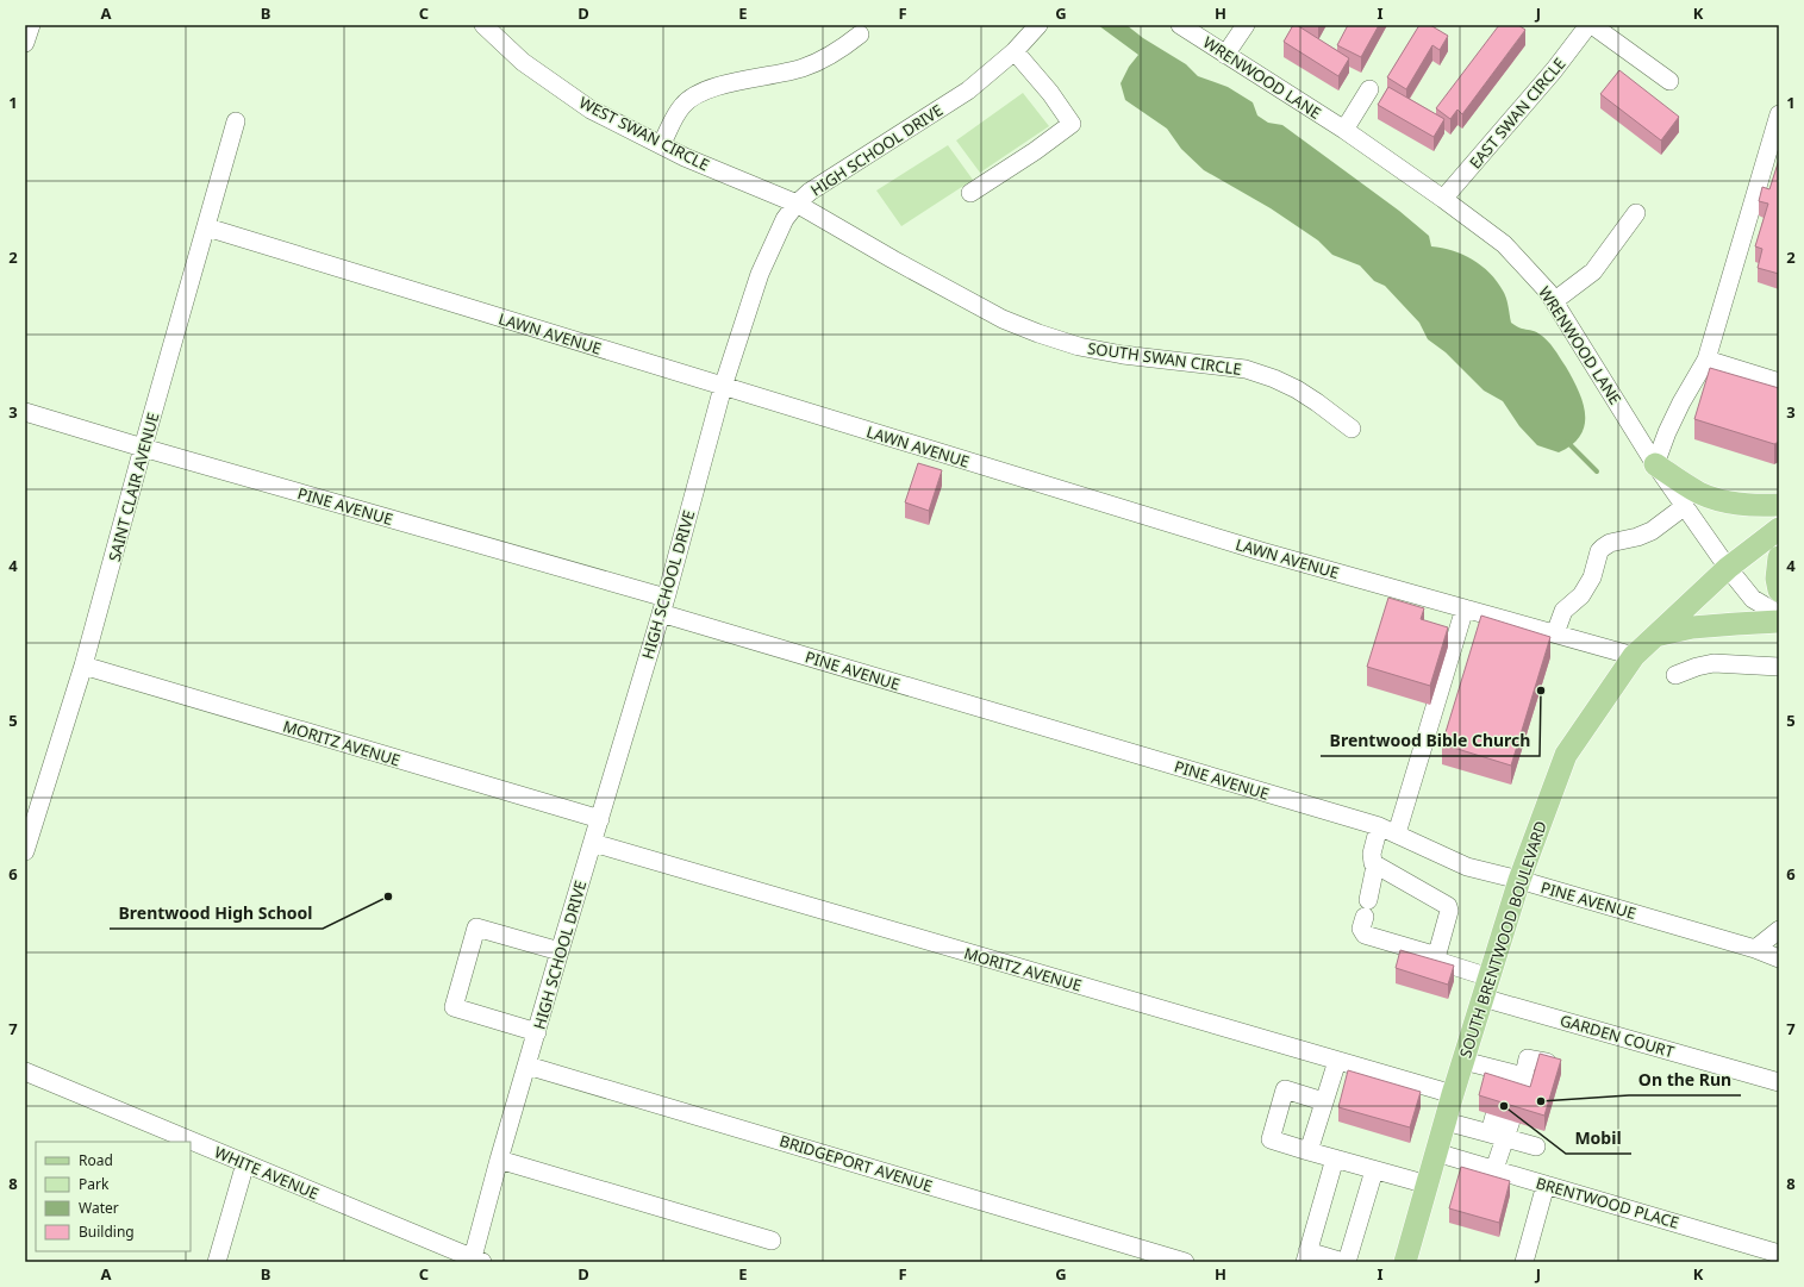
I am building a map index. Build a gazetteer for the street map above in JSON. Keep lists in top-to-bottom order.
{
  "streets": {
    "main road": ["SOUTH BRENTWOOD BOULEVARD"],
    "street": [
      "WRENWOOD LANE",
      "EAST SWAN CIRCLE",
      "WEST SWAN CIRCLE",
      "HIGH SCHOOL DRIVE",
      "LAWN AVENUE",
      "SOUTH SWAN CIRCLE",
      "SAINT CLAIR AVENUE",
      "PINE AVENUE",
      "MORITZ AVENUE",
      "GARDEN COURT",
      "BRIDGEPORT AVENUE",
      "WHITE AVENUE",
      "BRENTWOOD PLACE"
    ]
  },
  "crossings": [
    ["WRENWOOD LANE", "EAST SWAN CIRCLE"],
    ["WRENWOOD LANE", "SOUTH BRENTWOOD BOULEVARD"],
    ["WEST SWAN CIRCLE", "HIGH SCHOOL DRIVE"],
    ["WEST SWAN CIRCLE", "SOUTH SWAN CIRCLE"],
    ["HIGH SCHOOL DRIVE", "LAWN AVENUE"],
    ["HIGH SCHOOL DRIVE", "SOUTH SWAN CIRCLE"],
    ["HIGH SCHOOL DRIVE", "PINE AVENUE"],
    ["HIGH SCHOOL DRIVE", "MORITZ AVENUE"],
    ["HIGH SCHOOL DRIVE", "BRIDGEPORT AVENUE"],
    ["HIGH SCHOOL DRIVE", "WHITE AVENUE"],
    ["LAWN AVENUE", "SAINT CLAIR AVENUE"],
    ["LAWN AVENUE", "SOUTH BRENTWOOD BOULEVARD"],
    ["SAINT CLAIR AVENUE", "PINE AVENUE"],
    ["SAINT CLAIR AVENUE", "MORITZ AVENUE"],
    ["PINE AVENUE", "SOUTH BRENTWOOD BOULEVARD"],
    ["MORITZ AVENUE", "SOUTH BRENTWOOD BOULEVARD"],
    ["SOUTH BRENTWOOD BOULEVARD", "GARDEN COURT"],
    ["SOUTH BRENTWOOD BOULEVARD", "BRENTWOOD PLACE"]
  ],
  "places": [
    "Brentwood Bible Church",
    "Brentwood High School",
    "On the Run",
    "Mobil"
  ],
  "legend": [
    "Road",
    "Park",
    "Water",
    "Building"
  ],
  "grid": {
    "columns": [
      "A",
      "B",
      "C",
      "D",
      "E",
      "F",
      "G",
      "H",
      "I",
      "J",
      "K"
    ],
    "rows": [
      "1",
      "2",
      "3",
      "4",
      "5",
      "6",
      "7",
      "8"
    ]
  }
}
